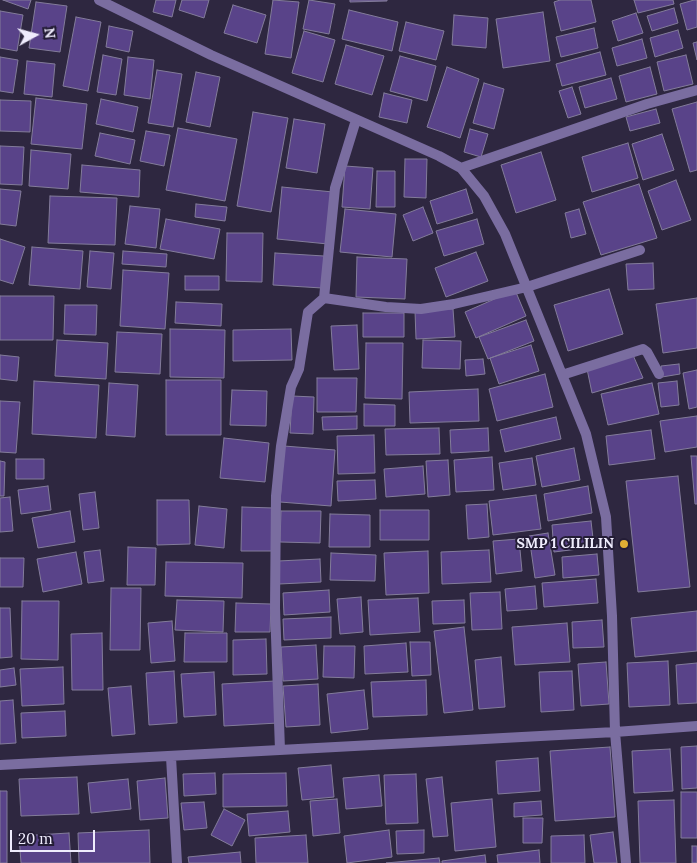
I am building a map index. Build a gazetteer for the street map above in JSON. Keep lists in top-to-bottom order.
{
  "places": ["SMP 1 CILILIN"],
  "scale_bar": "20 m",
  "north": "right"
}
